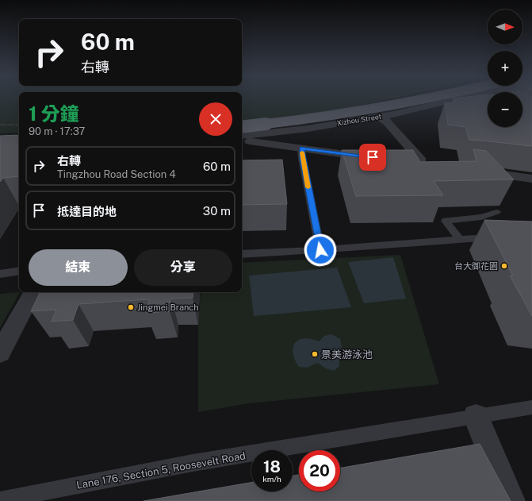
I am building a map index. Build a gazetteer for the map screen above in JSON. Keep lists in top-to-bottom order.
{
  "streets": {
    "street": ["Xizhou Street"],
    "lane": ["Lane 176, Section 5, Roosevelt Road"]
  },
  "places": ["台大御花園", "Jingmei Branch", "景美游泳池"],
  "north": "right",
  "page": {
    "map_buttons": ["+", "−"],
    "turn": ["60 m", "右轉"],
    "heading": ["1 分鐘", "90 m · 17:37"],
    "list": [
      {
        "name": "右轉",
        "note": "Tingzhou Road Section 4",
        "value": "60 m"
      },
      {
        "name": "抵達目的地",
        "value": "30 m"
      }
    ],
    "buttons": ["結束", "分享"],
    "speed": "18 km/h",
    "limit": "20"
  }
}
